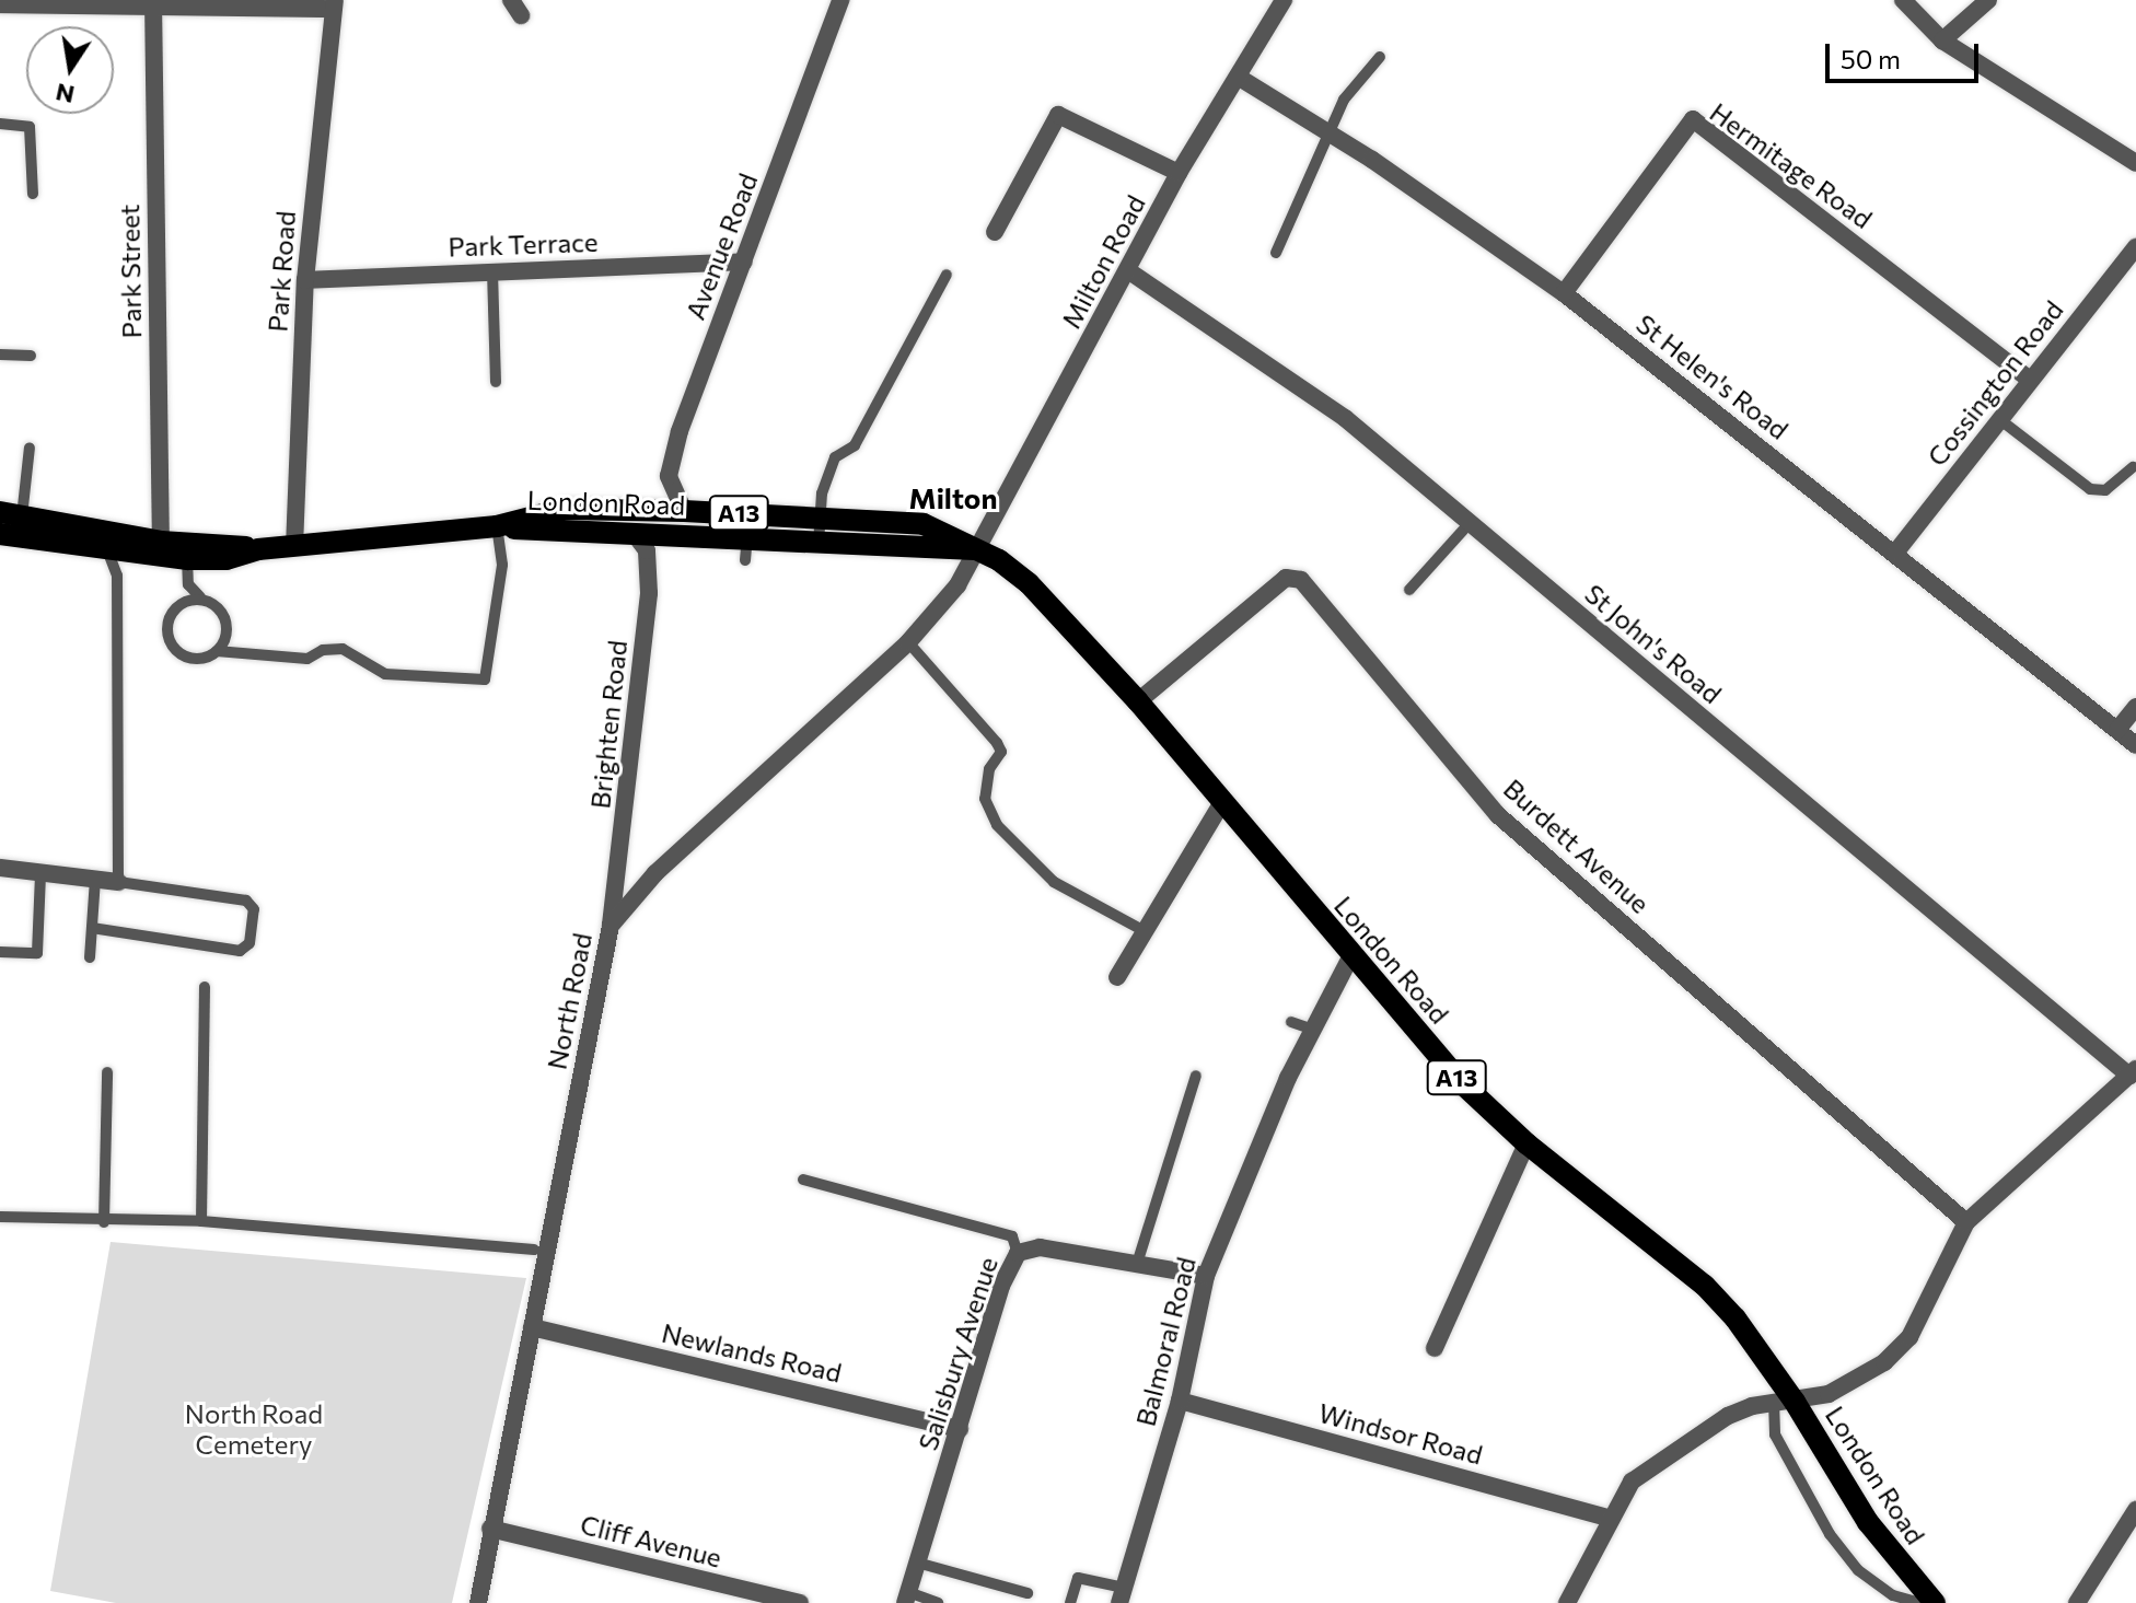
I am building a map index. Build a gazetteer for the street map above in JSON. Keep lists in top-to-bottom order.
{
  "streets": {
    "main road": ["London Road", "A13"],
    "street": [
      "Hermitage Road",
      "Park Terrace",
      "Avenue Road",
      "Milton Road",
      "Park Street",
      "Park Road",
      "St Helen's Road",
      "Cossington Road",
      "St John's Road",
      "Brighten Road",
      "Burdett Avenue",
      "North Road",
      "Balmoral Road",
      "Newlands Road",
      "Salisbury Avenue",
      "Windsor Road",
      "Cliff Avenue"
    ]
  },
  "crossings": [
    ["Hermitage Road", "St Helen's Road"],
    ["Hermitage Road", "Cossington Road"],
    ["Park Terrace", "Avenue Road"],
    ["Park Terrace", "Park Road"],
    ["Avenue Road", "London Road"],
    ["Milton Road", "St Helen's Road"],
    ["Milton Road", "London Road"],
    ["Milton Road", "St John's Road"],
    ["Milton Road", "North Road"],
    ["Park Street", "London Road"],
    ["Park Road", "London Road"],
    ["St Helen's Road", "Cossington Road"],
    ["London Road", "Brighten Road"],
    ["London Road", "Burdett Avenue"],
    ["London Road", "North Road"],
    ["London Road", "Balmoral Road"],
    ["Brighten Road", "North Road"],
    ["North Road", "Newlands Road"],
    ["North Road", "Cliff Avenue"],
    ["Balmoral Road", "Salisbury Avenue"],
    ["Balmoral Road", "Windsor Road"],
    ["Newlands Road", "Salisbury Avenue"]
  ],
  "districts": ["Milton"],
  "parks": ["North Road Cemetery"],
  "scale_bar": "50 m",
  "north": "bottom"
}
